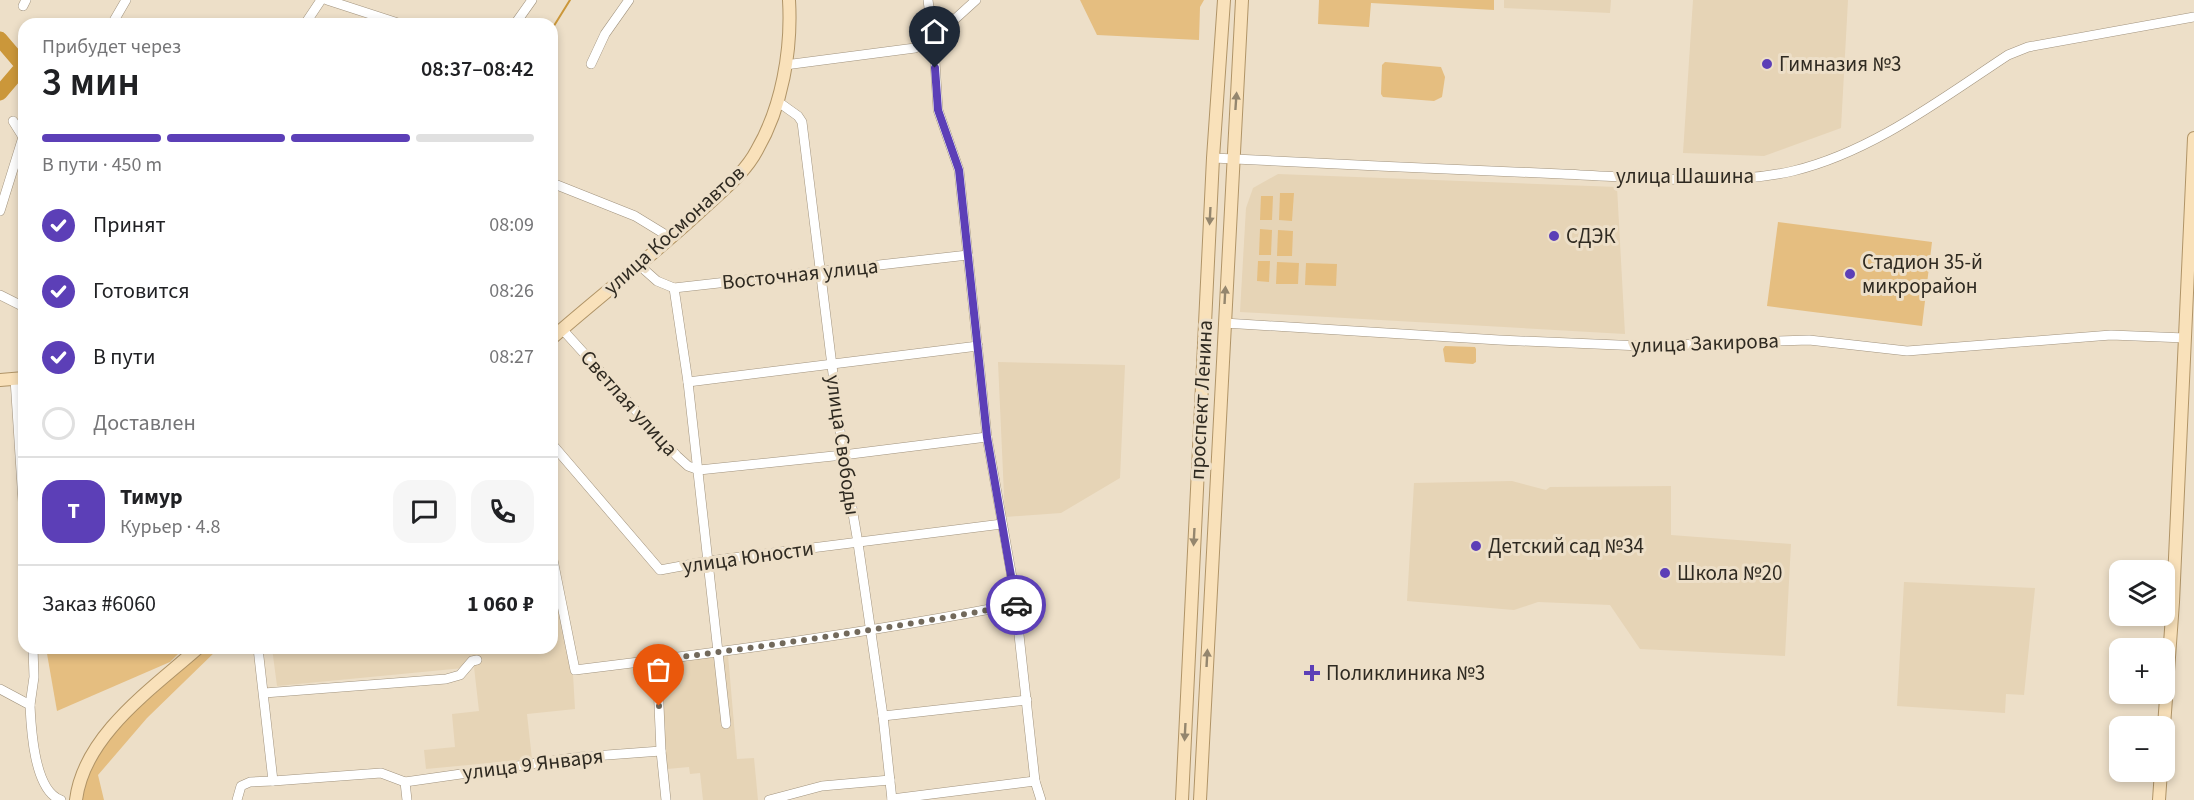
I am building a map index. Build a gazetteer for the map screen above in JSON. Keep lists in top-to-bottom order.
{
  "streets": {
    "main road": ["улица Космонавтов", "проспект Ленина"],
    "street": [
      "улица Шашина",
      "Восточная улица",
      "улица Закирова",
      "Светлая улица",
      "улица Свободы",
      "улица Юности",
      "улица 9 Января"
    ]
  },
  "crossings": [
    ["улица Шашина", "проспект Ленина"],
    ["улица Космонавтов", "Светлая улица"],
    ["улица Космонавтов", "улица Свободы"],
    ["Восточная улица", "улица Свободы"],
    ["улица Закирова", "проспект Ленина"],
    ["Светлая улица", "улица Свободы"],
    ["улица Свободы", "улица Юности"]
  ],
  "places": {
    "other": [
      "Гимназия №3",
      "СДЭК",
      "Стадион 35-й микрорайон",
      "Детский сад №34",
      "Школа №20"
    ],
    "health": ["Поликлиника №3"]
  },
  "page": {
    "heading": ["3 мин", "Прибудет через", "08:37–08:42"],
    "panel": [
      "Тимур",
      "Курьер · 4.8",
      "Заказ #6060",
      "1 060 ₽"
    ],
    "bar": "В пути · 450 m",
    "list": [
      ["Принят", "08:09"],
      ["Готовится", "08:26"],
      ["В пути", "08:27"],
      "Доставлен"
    ],
    "round": "Т",
    "map_buttons": ["+", "−"]
  }
}
